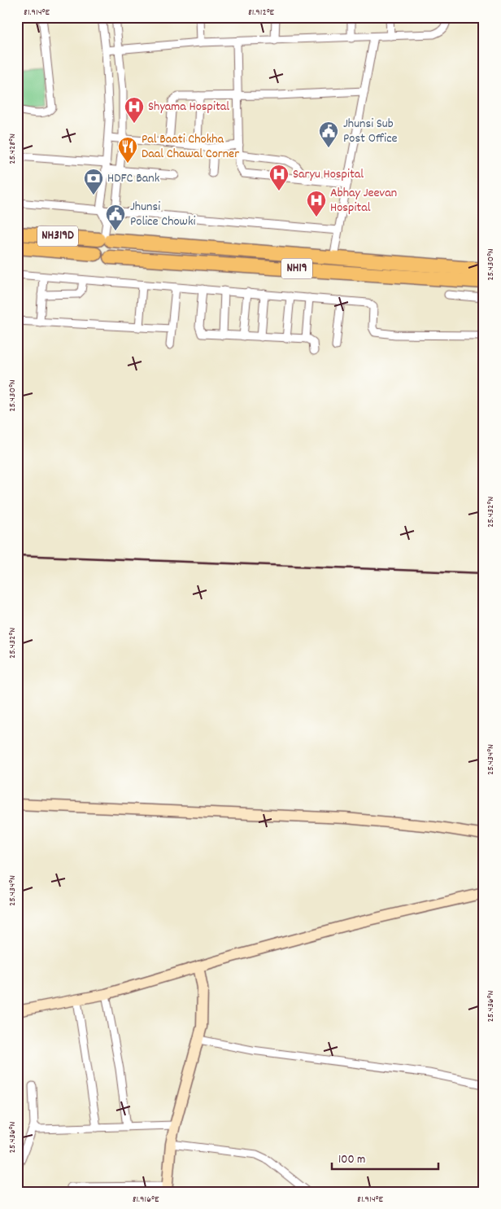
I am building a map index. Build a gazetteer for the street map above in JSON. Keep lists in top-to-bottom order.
{
  "streets": {
    "highway": ["NH319D", "NH19"]
  },
  "crossings": [
    ["NH319D", "NH19"]
  ],
  "places": {
    "hospital": ["Shyama Hospital", "Saryu Hospital", "Abhay Jeevan Hospital"],
    "public building": ["Jhunsi Sub Post Office", "Jhunsi Police Chowki"],
    "restaurant": ["Pal Baati Chokha Daal Chawal Corner"],
    "bank": ["HDFC Bank"]
  },
  "scale_bar": "100 m",
  "coordinates": [
    "81.914°E",
    "81.912°E",
    "25.428°N",
    "25.430°N",
    "25.432°N",
    "25.434°N",
    "25.436°N",
    "81.916°E"
  ]
}
